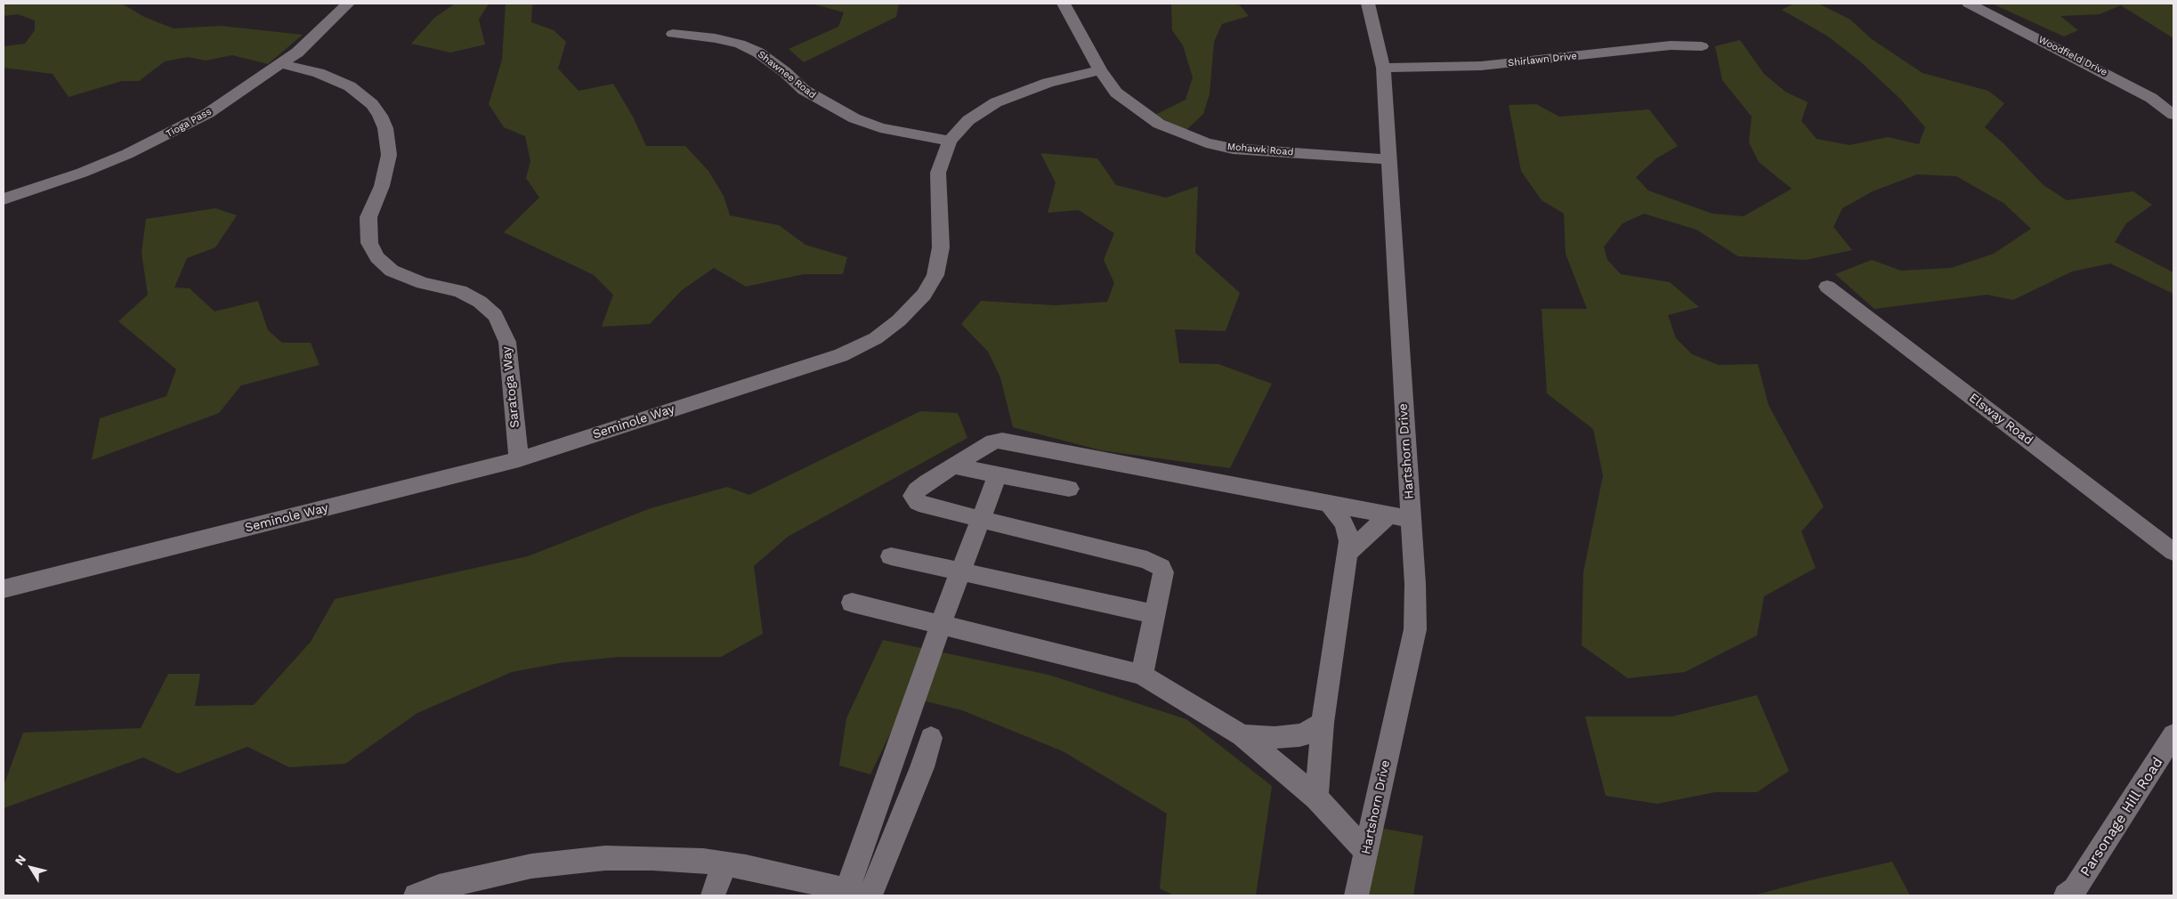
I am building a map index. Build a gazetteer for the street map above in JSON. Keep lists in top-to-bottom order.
{
  "streets": {
    "street": [
      "Woodfield Drive",
      "Shirlawn Drive",
      "Shawnee Road",
      "Tioga Pass",
      "Mohawk Road",
      "Saratoga Way",
      "Elsway Road",
      "Seminole Way",
      "Hartshorn Drive",
      "Parsonage Hill Road"
    ]
  },
  "crossings": [
    ["Shirlawn Drive", "Hartshorn Drive"],
    ["Shawnee Road", "Seminole Way"],
    ["Tioga Pass", "Saratoga Way"],
    ["Mohawk Road", "Seminole Way"],
    ["Mohawk Road", "Hartshorn Drive"],
    ["Saratoga Way", "Seminole Way"]
  ],
  "north": "top left"
}
